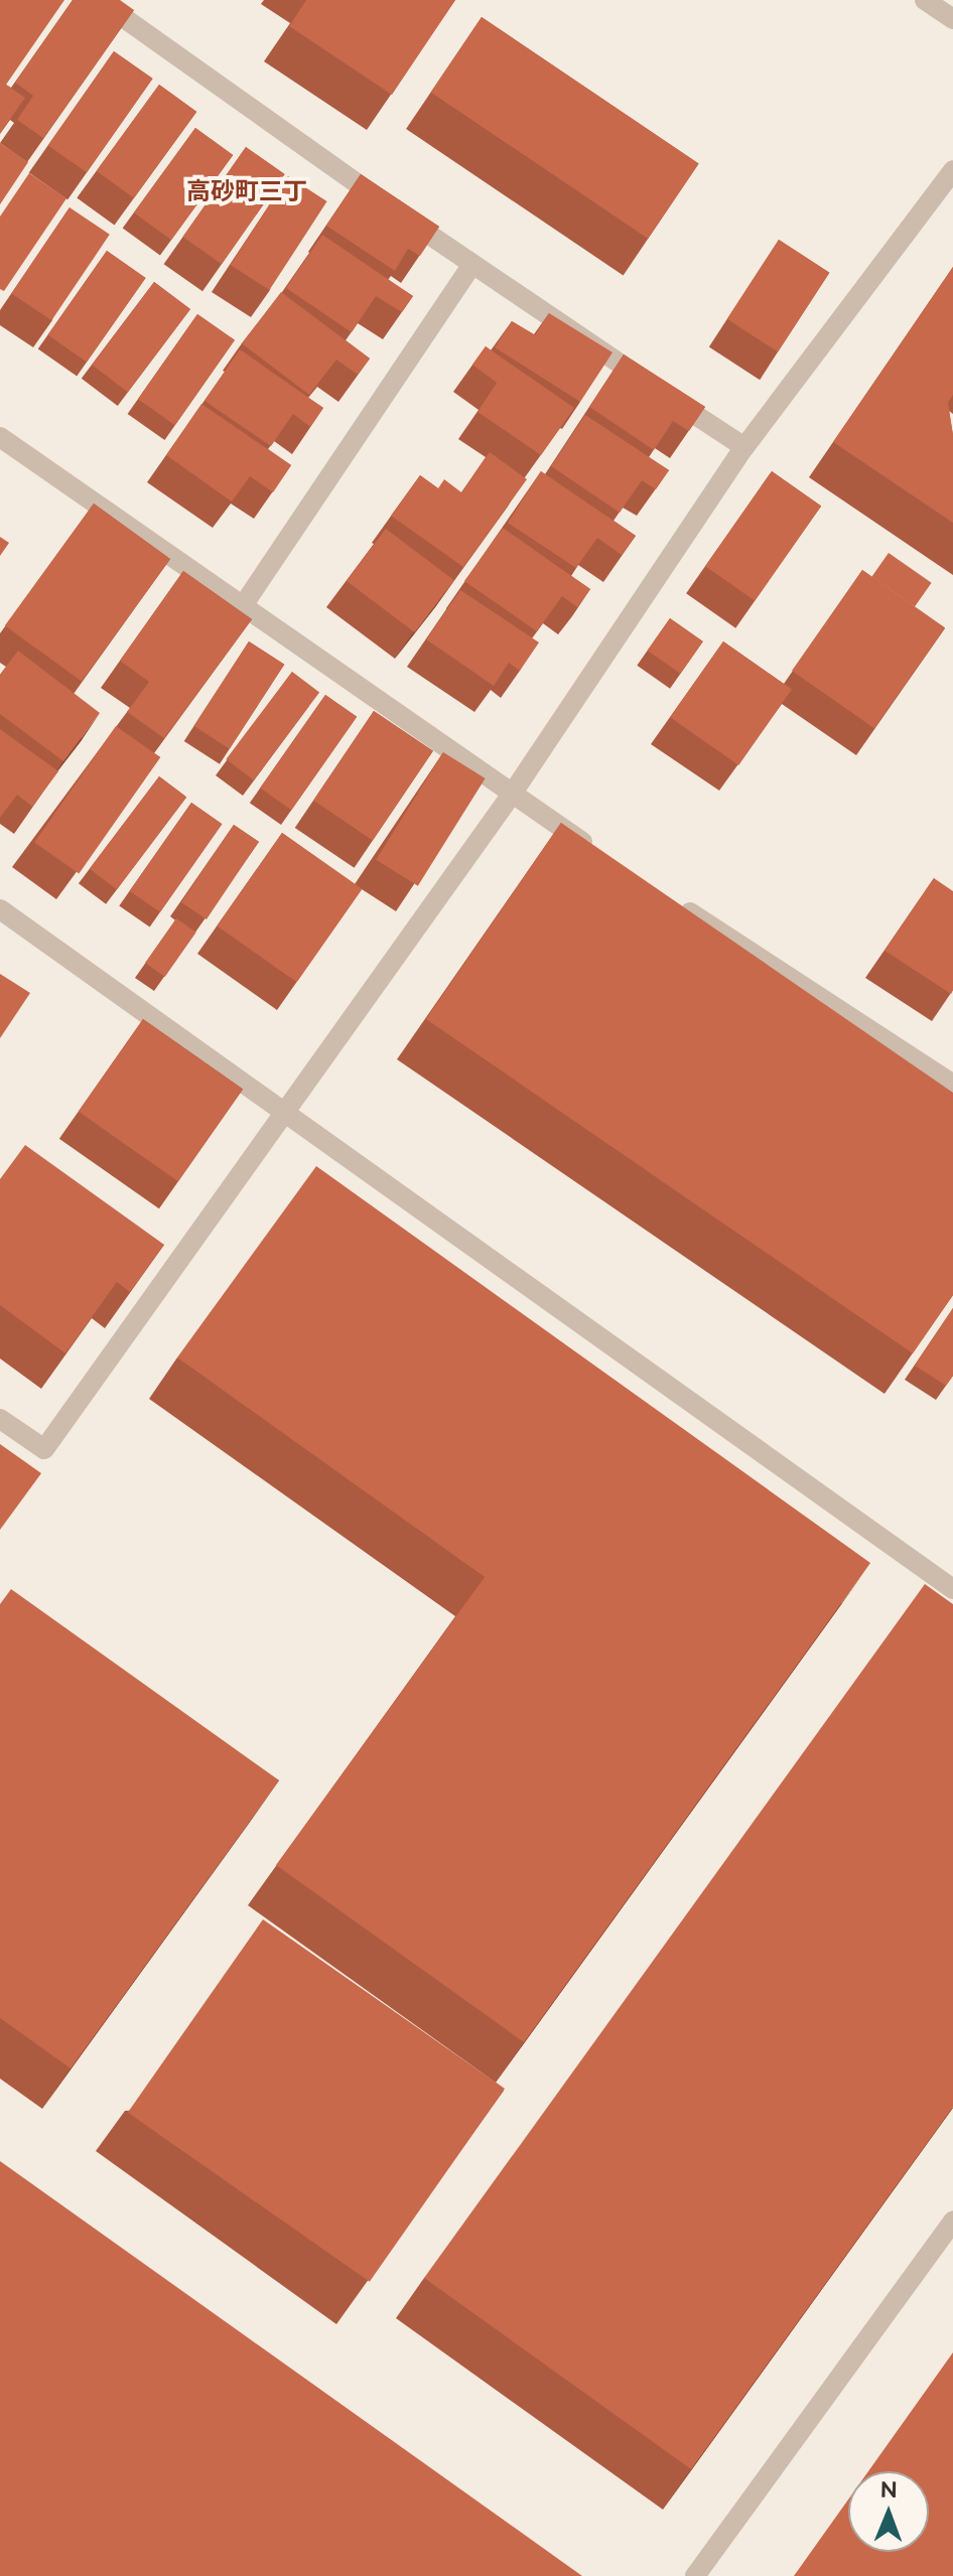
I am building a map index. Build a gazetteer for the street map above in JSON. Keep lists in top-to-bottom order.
{
  "districts": ["高砂町三丁"],
  "north": "top"
}
